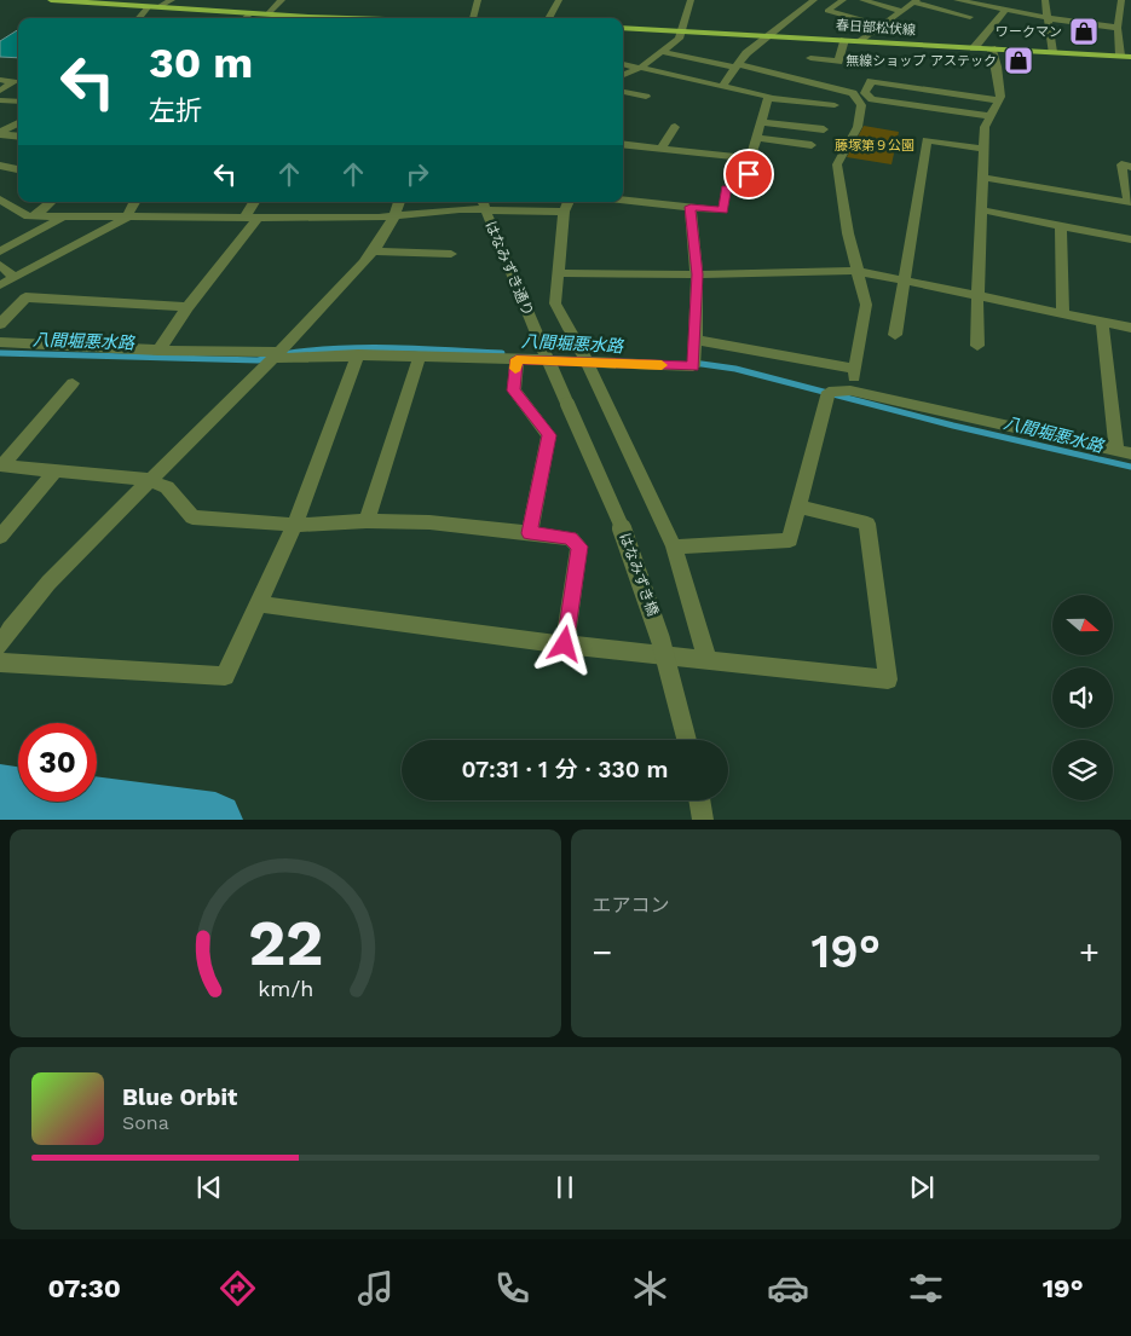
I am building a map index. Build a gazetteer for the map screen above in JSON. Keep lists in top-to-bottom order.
{
  "streets": {
    "main road": ["春日部松伏線"],
    "street": ["はなみずき通り", "はなみずき橋"]
  },
  "crossings": [
    ["はなみずき通り", "はなみずき橋"]
  ],
  "water": ["八間堀悪水路"],
  "parks": ["藤塚第９公園"],
  "places": {
    "shop": ["ワークマン", "無線ショップ アステック"]
  },
  "north": "right",
  "page": {
    "turn": ["30 m", "左折"],
    "limit": "30",
    "trip": "07:31 · 1 分 · 330 m",
    "tile": "エアコン",
    "heat": ["−", "19°", "+"],
    "song": ["Blue Orbit", "Sona"],
    "tabs": ["07:30", "19°"],
    "gauge": ["22", "km/h"]
  }
}
